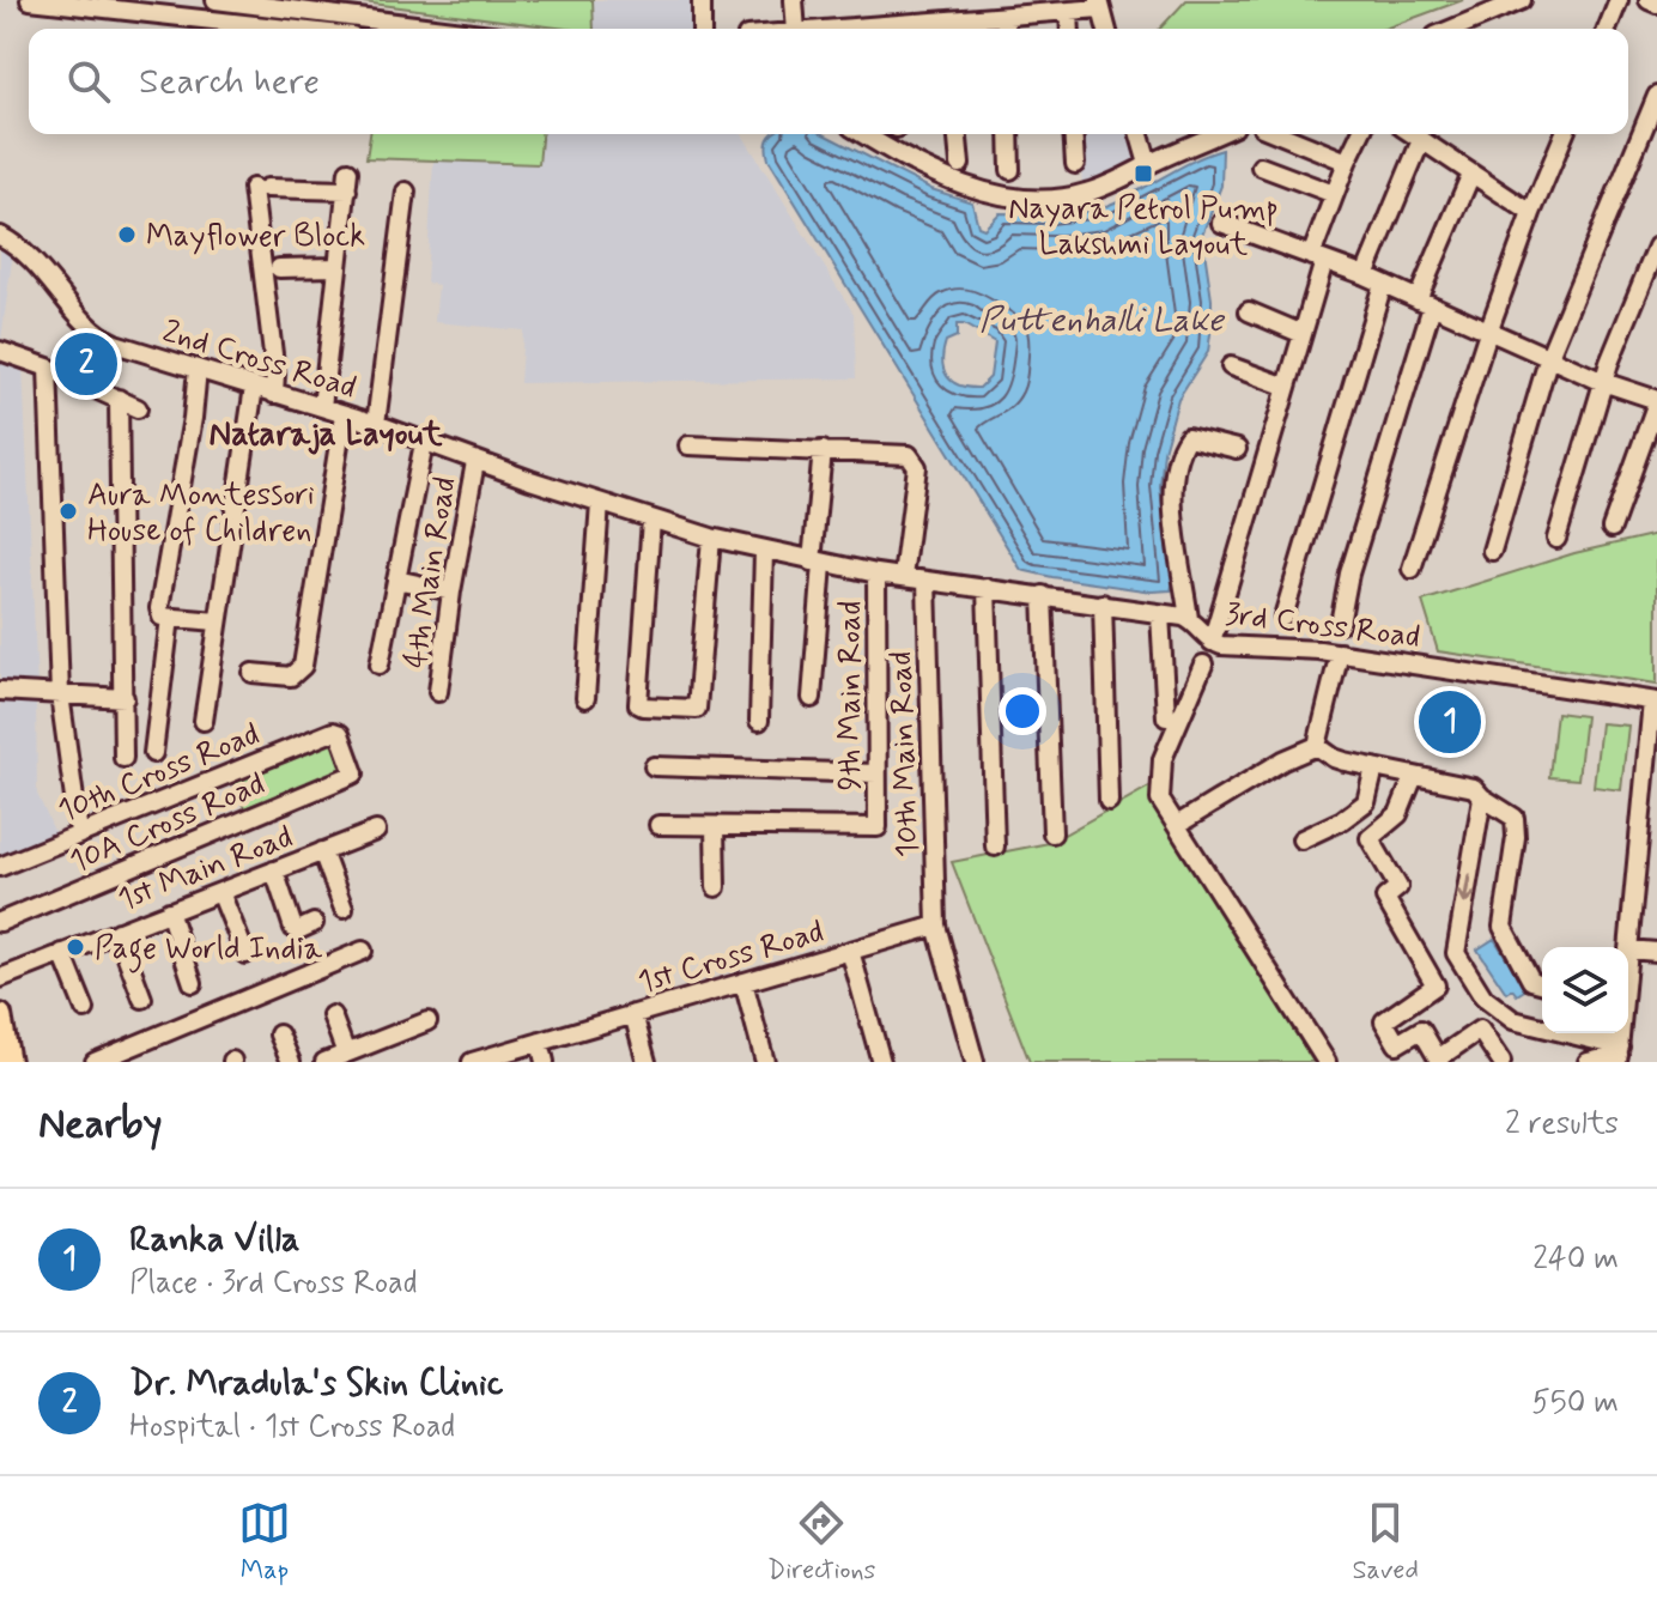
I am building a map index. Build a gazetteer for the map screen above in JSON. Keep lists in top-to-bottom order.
{
  "streets": {
    "street": [
      "2nd Cross Road",
      "4th Main Road",
      "3rd Cross Road",
      "9th Main Road",
      "10th Main Road",
      "10th Cross Road",
      "10A Cross Road",
      "1st Main Road",
      "1st Cross Road"
    ]
  },
  "crossings": [
    ["2nd Cross Road", "4th Main Road"],
    ["2nd Cross Road", "3rd Cross Road"],
    ["3rd Cross Road", "9th Main Road"],
    ["3rd Cross Road", "10th Main Road"],
    ["10th Main Road", "1st Cross Road"],
    ["10th Cross Road", "10A Cross Road"]
  ],
  "districts": ["Nataraja Layout"],
  "water": ["Puttenhalli Lake"],
  "places": {
    "transit": ["Nayara Petrol Pump Lakshmi Layout"],
    "other": ["Mayflower Block", "Aura Montessori House of Children", "Page World India"]
  },
  "page": {
    "search": "Search here",
    "pins": ["2", "1"],
    "heading": ["Nearby", "2 results"],
    "list": [
      {
        "mark": "1",
        "name": "Ranka Villa",
        "note": "Place · 3rd Cross Road",
        "value": "240 m"
      },
      {
        "mark": "2",
        "name": "Dr. Mradula's Skin Clinic",
        "note": "Hospital · 1st Cross Road",
        "value": "550 m"
      }
    ],
    "nav": ["Map", "Directions", "Saved"]
  }
}
